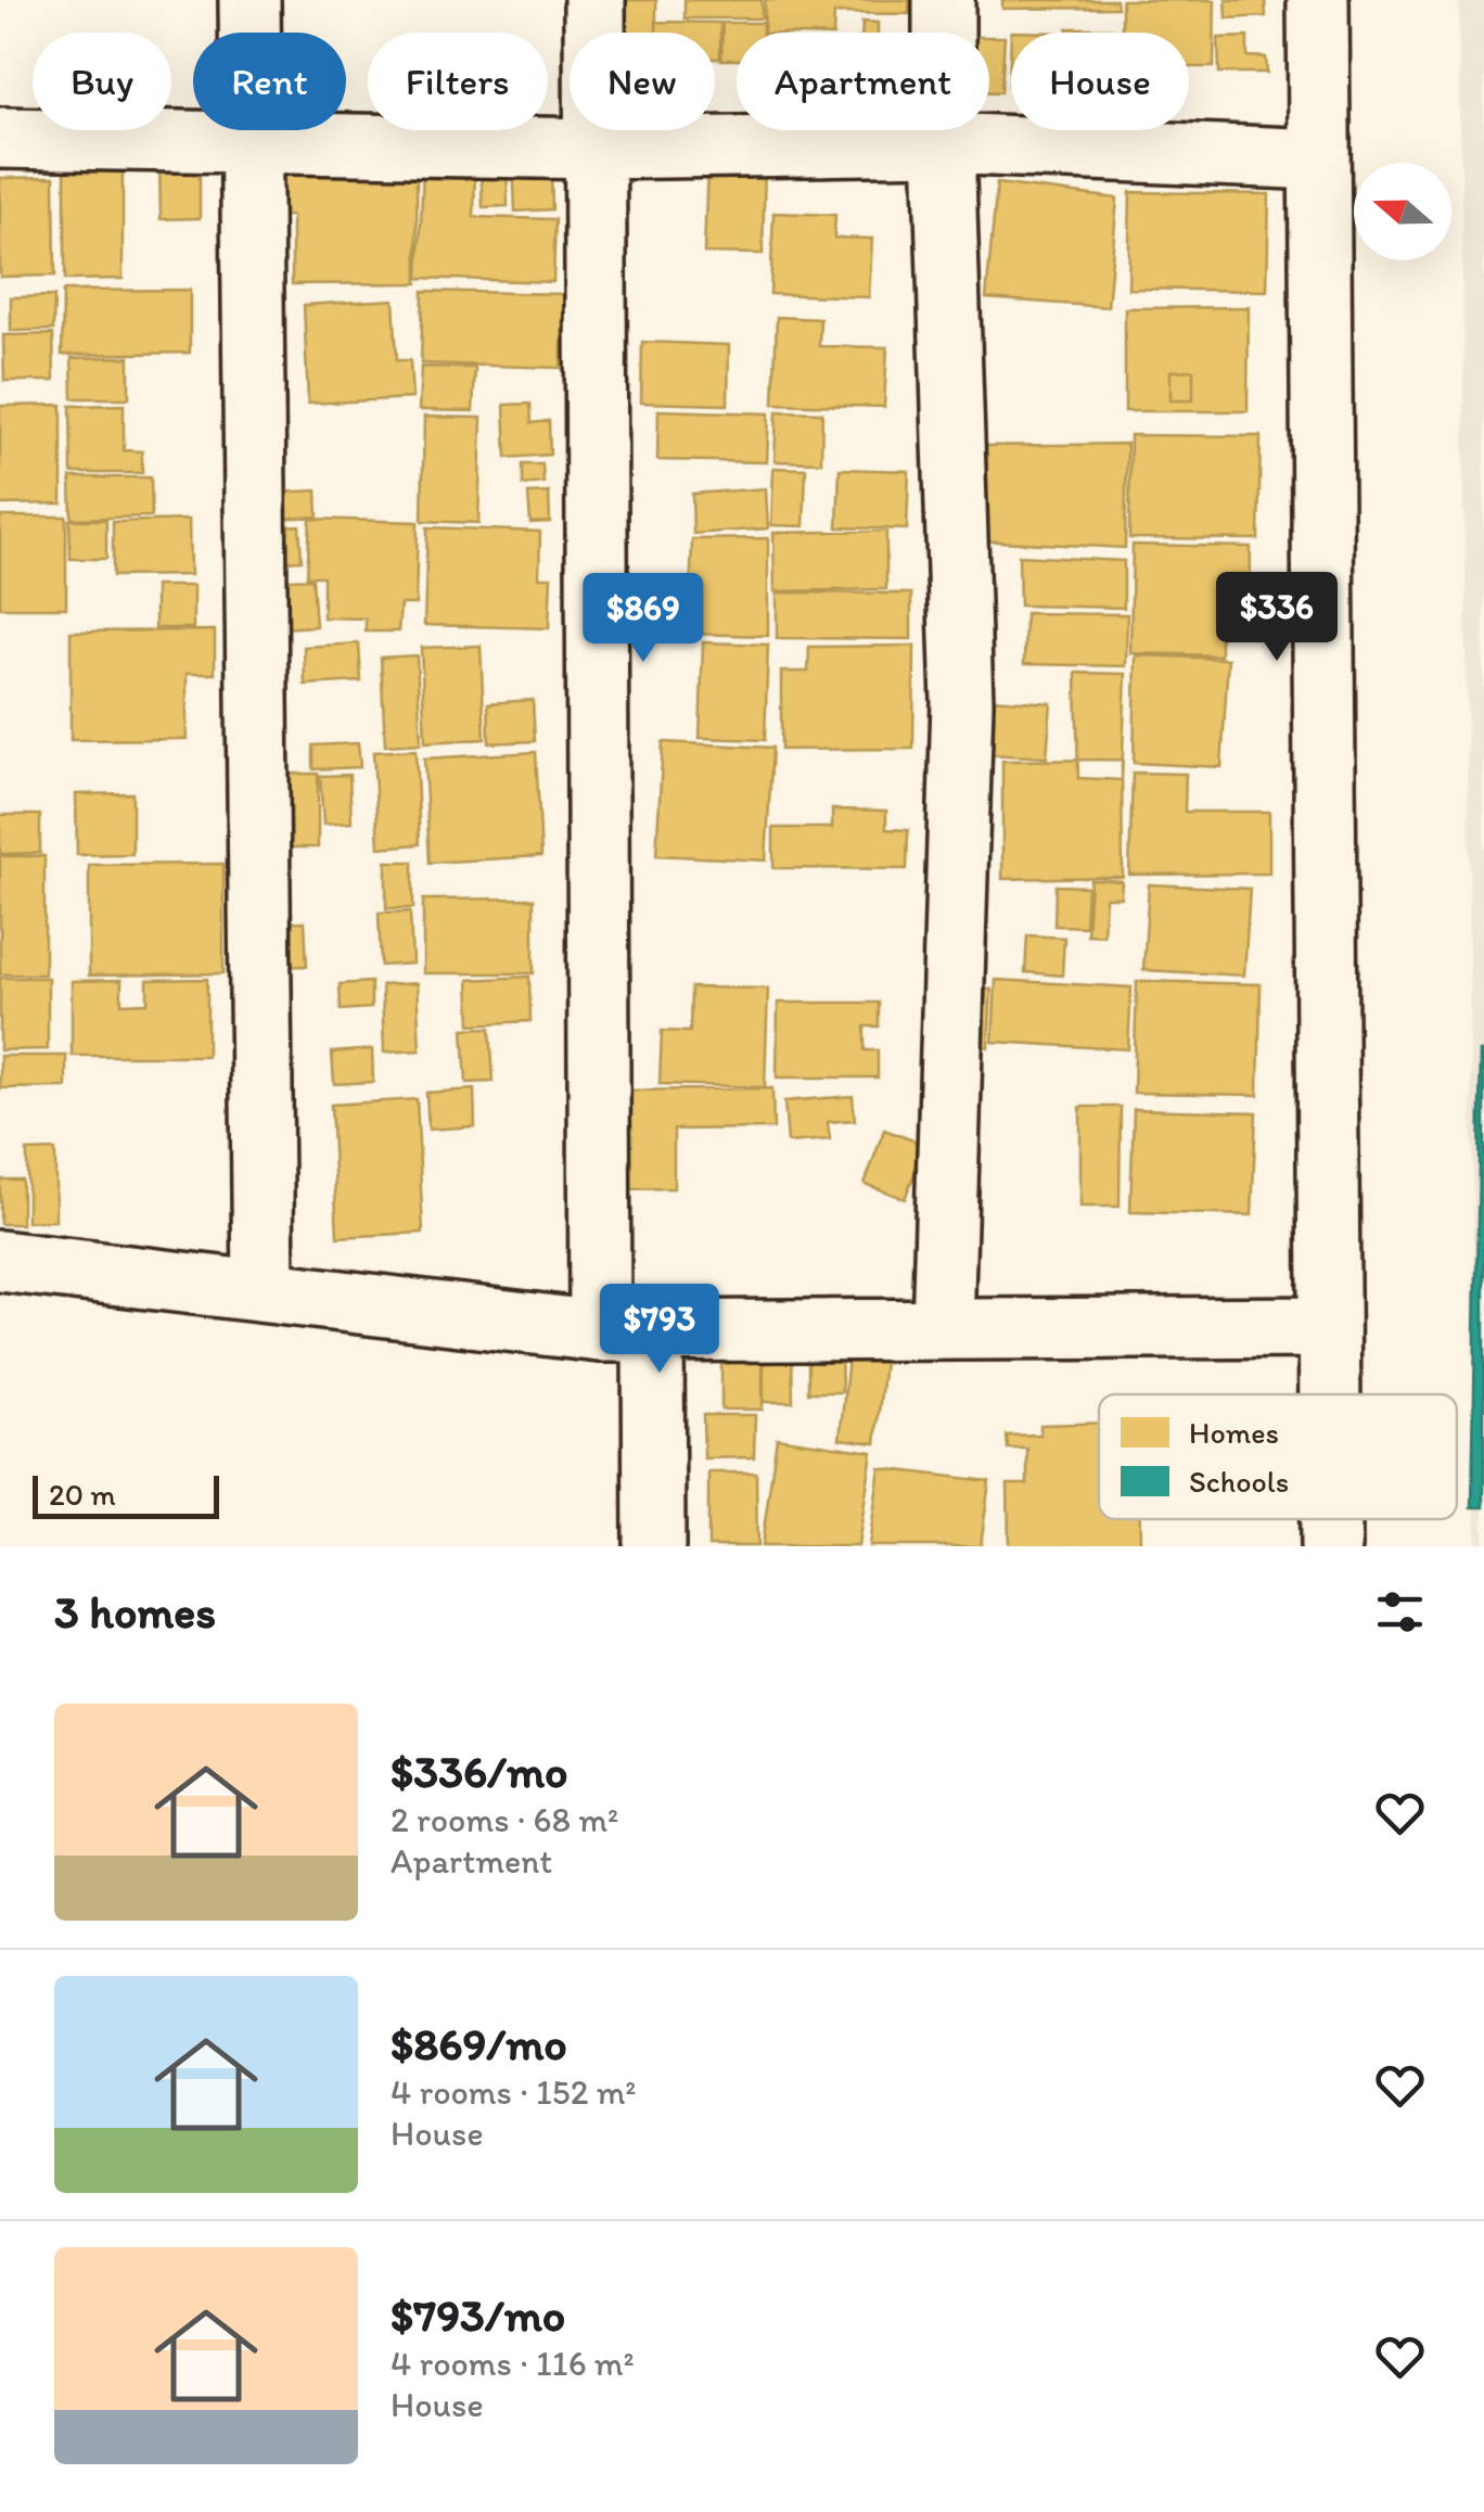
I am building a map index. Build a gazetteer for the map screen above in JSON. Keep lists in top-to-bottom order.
{
  "legend": ["Homes", "Schools"],
  "scale_bar": "20 m",
  "north": "left",
  "page": {
    "chip": [
      "Buy",
      "Rent",
      "Filters",
      "New",
      "Apartment",
      "House"
    ],
    "price": ["$336", "$869", "$793"],
    "scale": "20 m",
    "heading": "3 homes",
    "list": [
      {
        "name": "$336/mo",
        "note": "2 rooms · 68 m² · Apartment"
      },
      {
        "name": "$869/mo",
        "note": "4 rooms · 152 m² · House"
      },
      {
        "name": "$793/mo",
        "note": "4 rooms · 116 m² · House"
      }
    ]
  }
}
